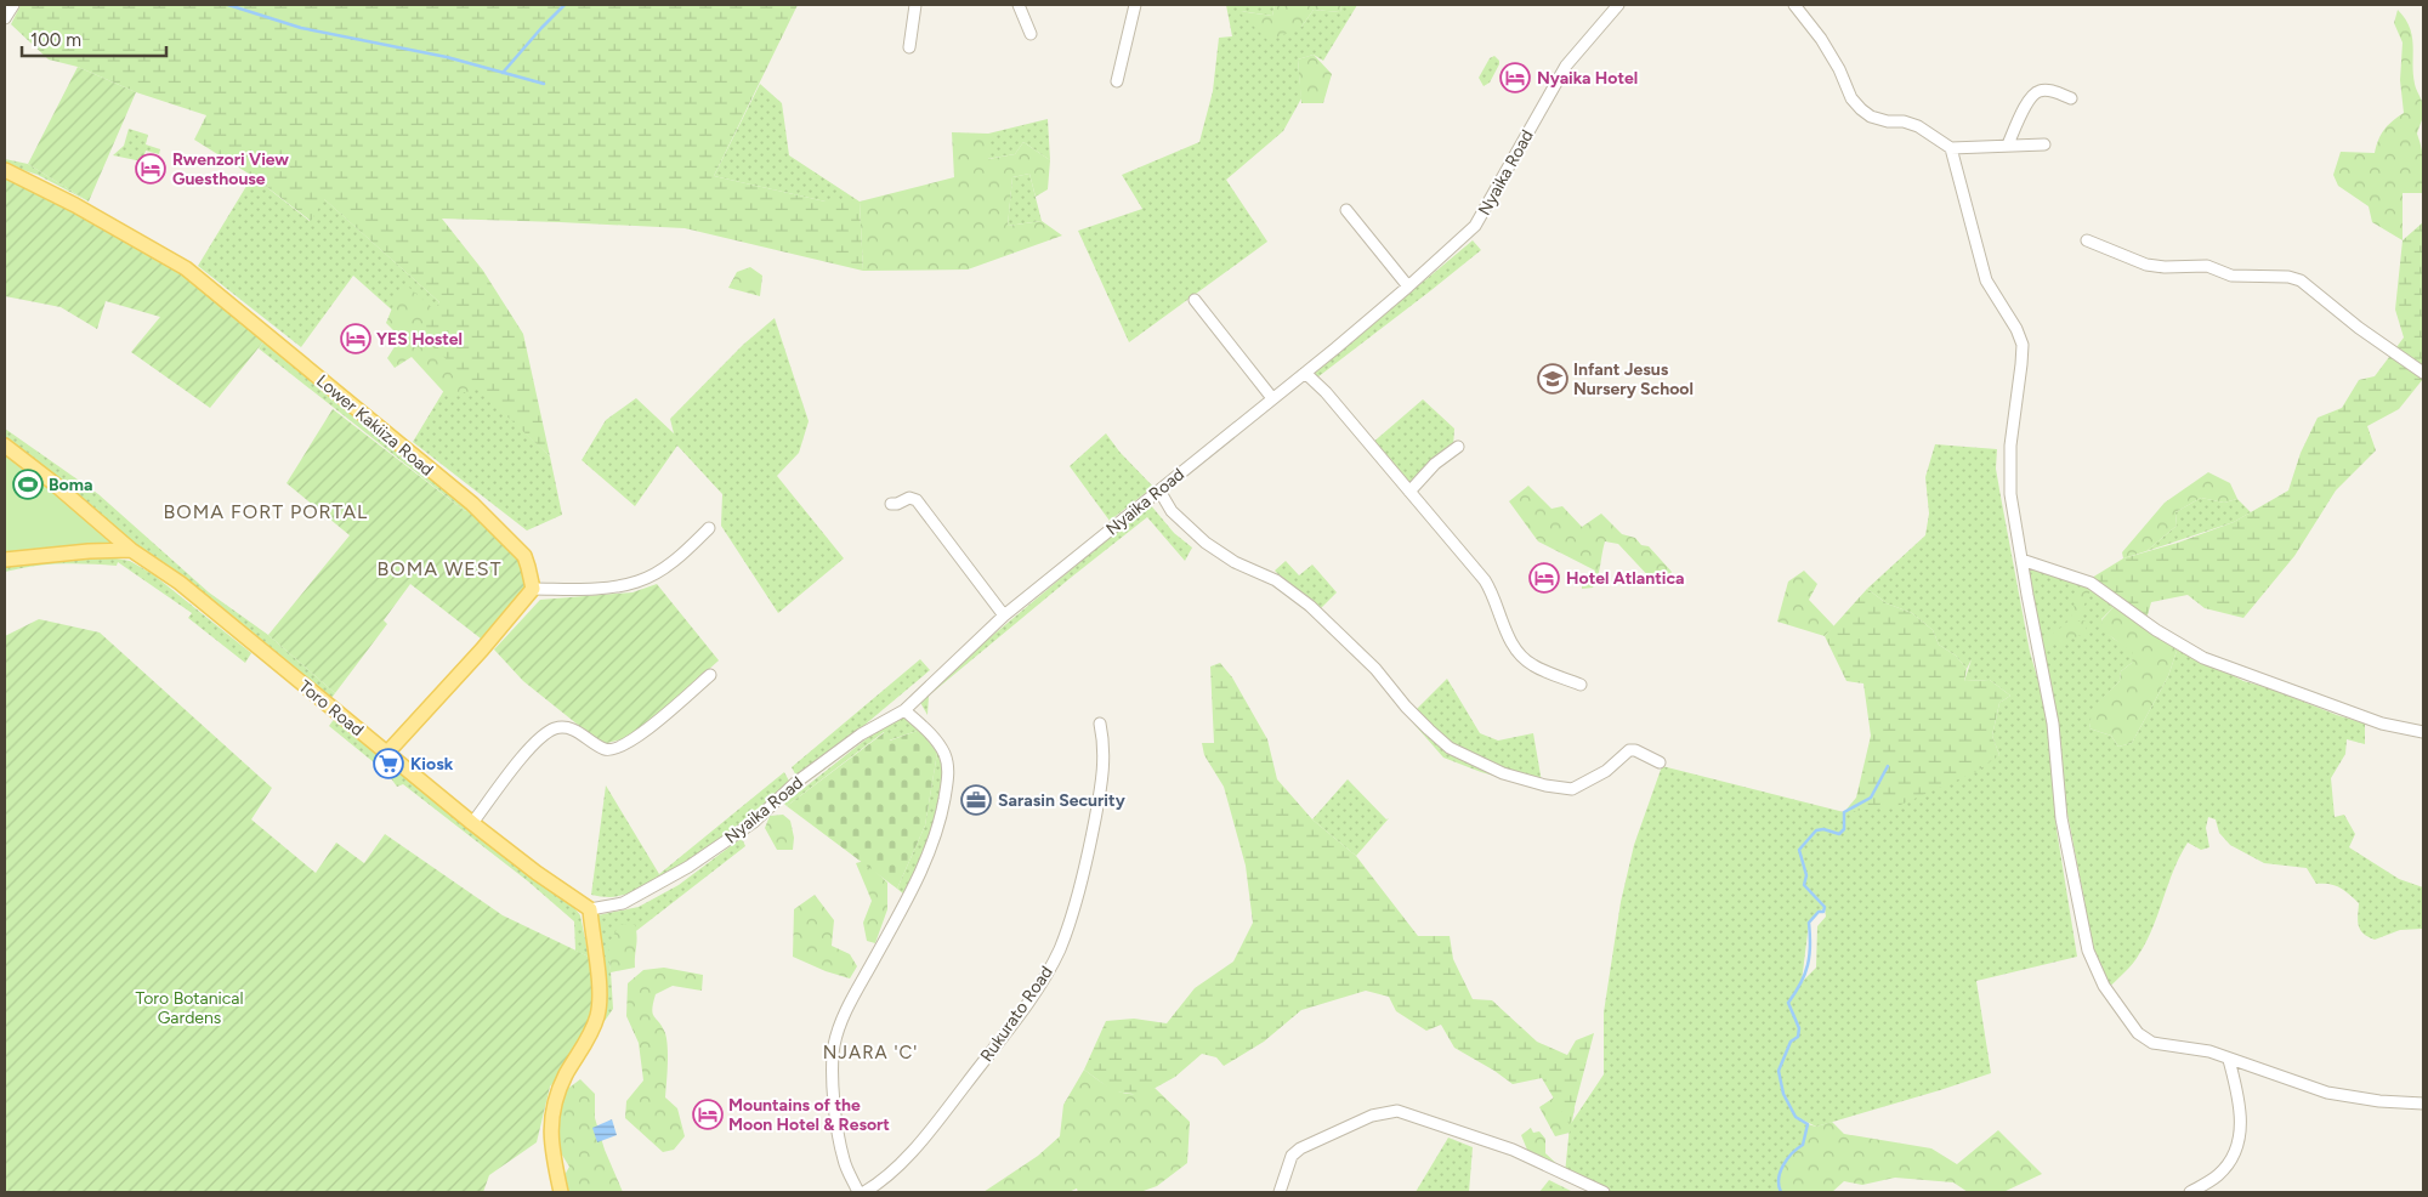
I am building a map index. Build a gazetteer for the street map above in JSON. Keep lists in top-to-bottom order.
{
  "streets": {
    "main road": ["Lower Kakiiza Road", "Toro Road"],
    "street": ["Nyaika Road", "Rukurato Road"]
  },
  "crossings": [
    ["Nyaika Road", "Toro Road"]
  ],
  "districts": ["BOMA FORT PORTAL", "BOMA WEST", "NJARA 'C'"],
  "parks": ["Toro Botanical Gardens"],
  "places": {
    "hotel": [
      "Nyaika Hotel",
      "Rwenzori View Guesthouse",
      "YES Hostel",
      "Hotel Atlantica",
      "Mountains of the Moon Hotel & Resort"
    ],
    "school or university": ["Infant Jesus Nursery School"],
    "sports": ["Boma"],
    "supermarket": ["Kiosk"],
    "office": ["Sarasin Security"]
  },
  "scale_bar": "100 m"
}
